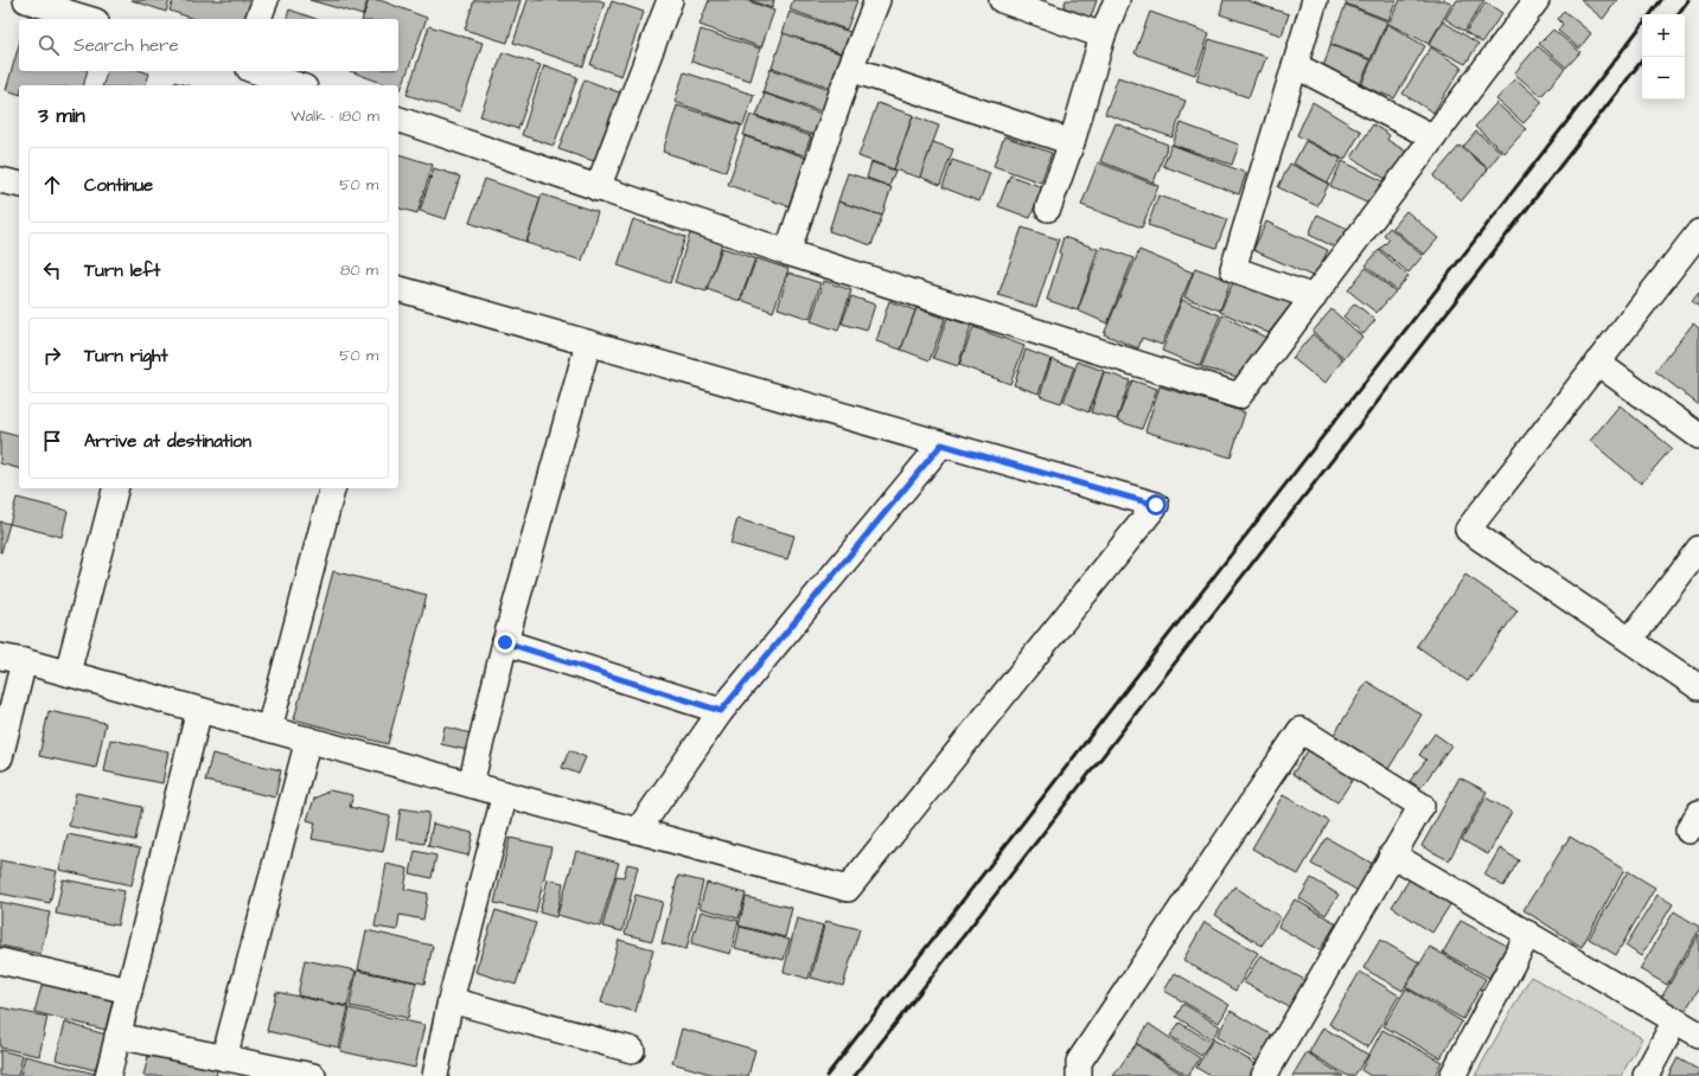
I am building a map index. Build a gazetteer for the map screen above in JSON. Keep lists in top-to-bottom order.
{
  "page": {
    "map_buttons": ["+", "−"],
    "search": "Search here",
    "heading": ["3 min", "Walk · 180 m"],
    "list": [
      ["Continue", "50 m"],
      ["Turn left", "80 m"],
      ["Turn right", "50 m"],
      "Arrive at destination"
    ]
  }
}
